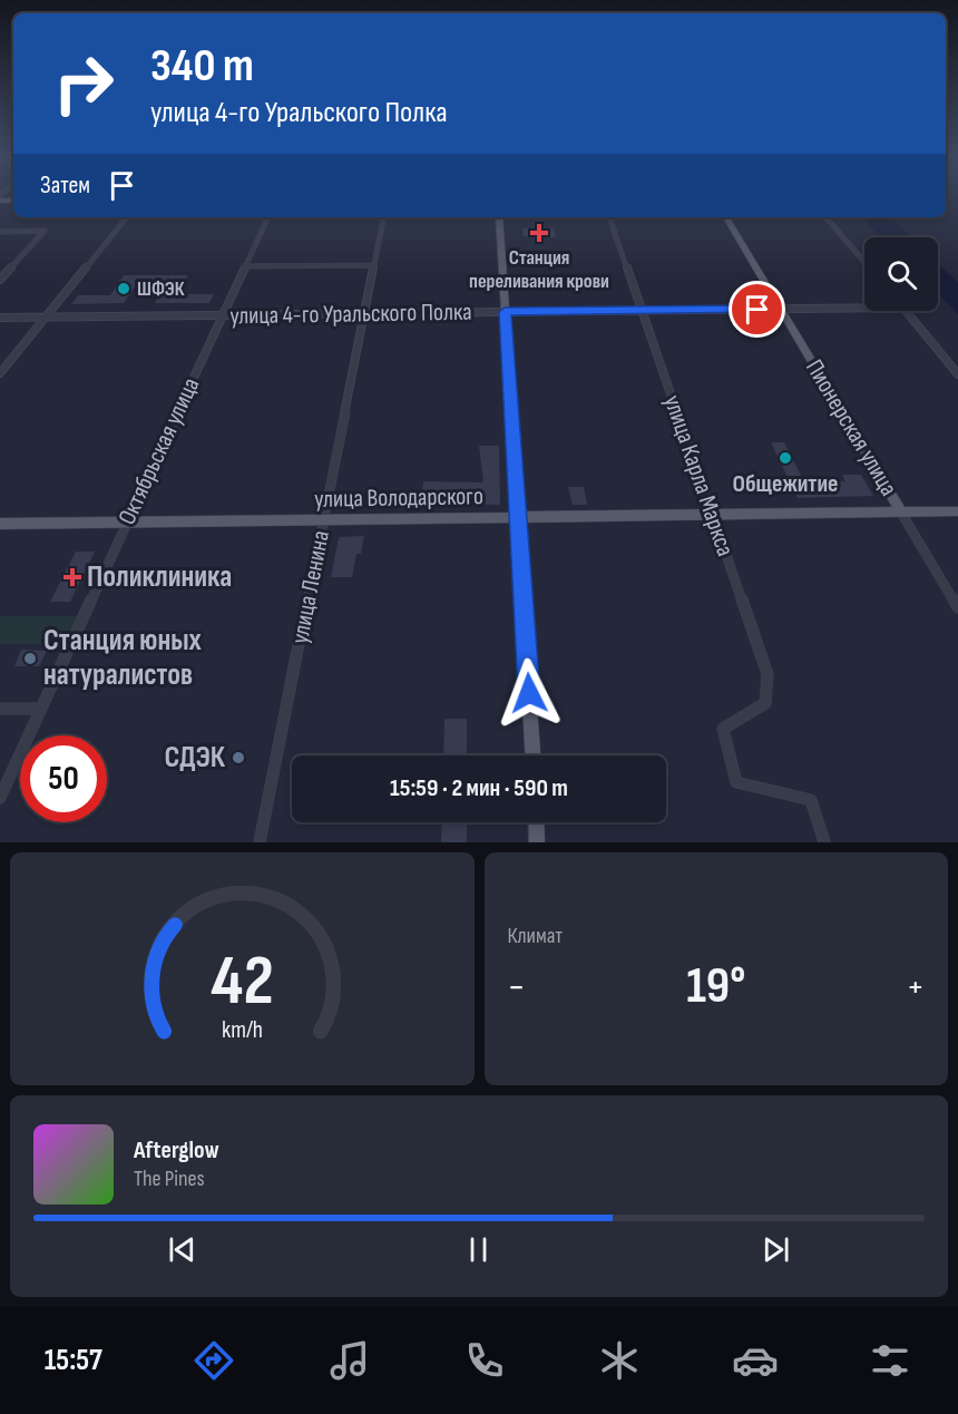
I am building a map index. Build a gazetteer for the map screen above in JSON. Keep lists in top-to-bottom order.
{
  "streets": {
    "main road": ["Пионерская улица", "улица Володарского"],
    "street": [
      "улица 4-го Уральского Полка",
      "Октябрьская улица",
      "улица Карла Маркса",
      "улица Ленина"
    ]
  },
  "crossings": [
    ["улица 4-го Уральского Полка", "Пионерская улица"],
    ["улица 4-го Уральского Полка", "Октябрьская улица"],
    ["улица 4-го Уральского Полка", "улица Карла Маркса"],
    ["улица 4-го Уральского Полка", "улица Ленина"],
    ["Пионерская улица", "улица Володарского"],
    ["Октябрьская улица", "улица Володарского"],
    ["улица Карла Маркса", "улица Володарского"],
    ["улица Володарского", "улица Ленина"]
  ],
  "places": {
    "health": ["Станция переливания крови", "Поликлиника"],
    "other": [
      "ШФЭК",
      "Общежитие",
      "Станция юных натуралистов",
      "СДЭК"
    ]
  },
  "page": {
    "turn": ["340 m", "улица 4-го Уральского Полка"],
    "then": "Затем",
    "limit": "50",
    "trip": "15:59 · 2 мин · 590 m",
    "tile": "Климат",
    "heat": ["−", "19°", "+"],
    "song": ["Afterglow", "The Pines"],
    "tabs": "15:57",
    "gauge": ["42", "km/h"]
  }
}
